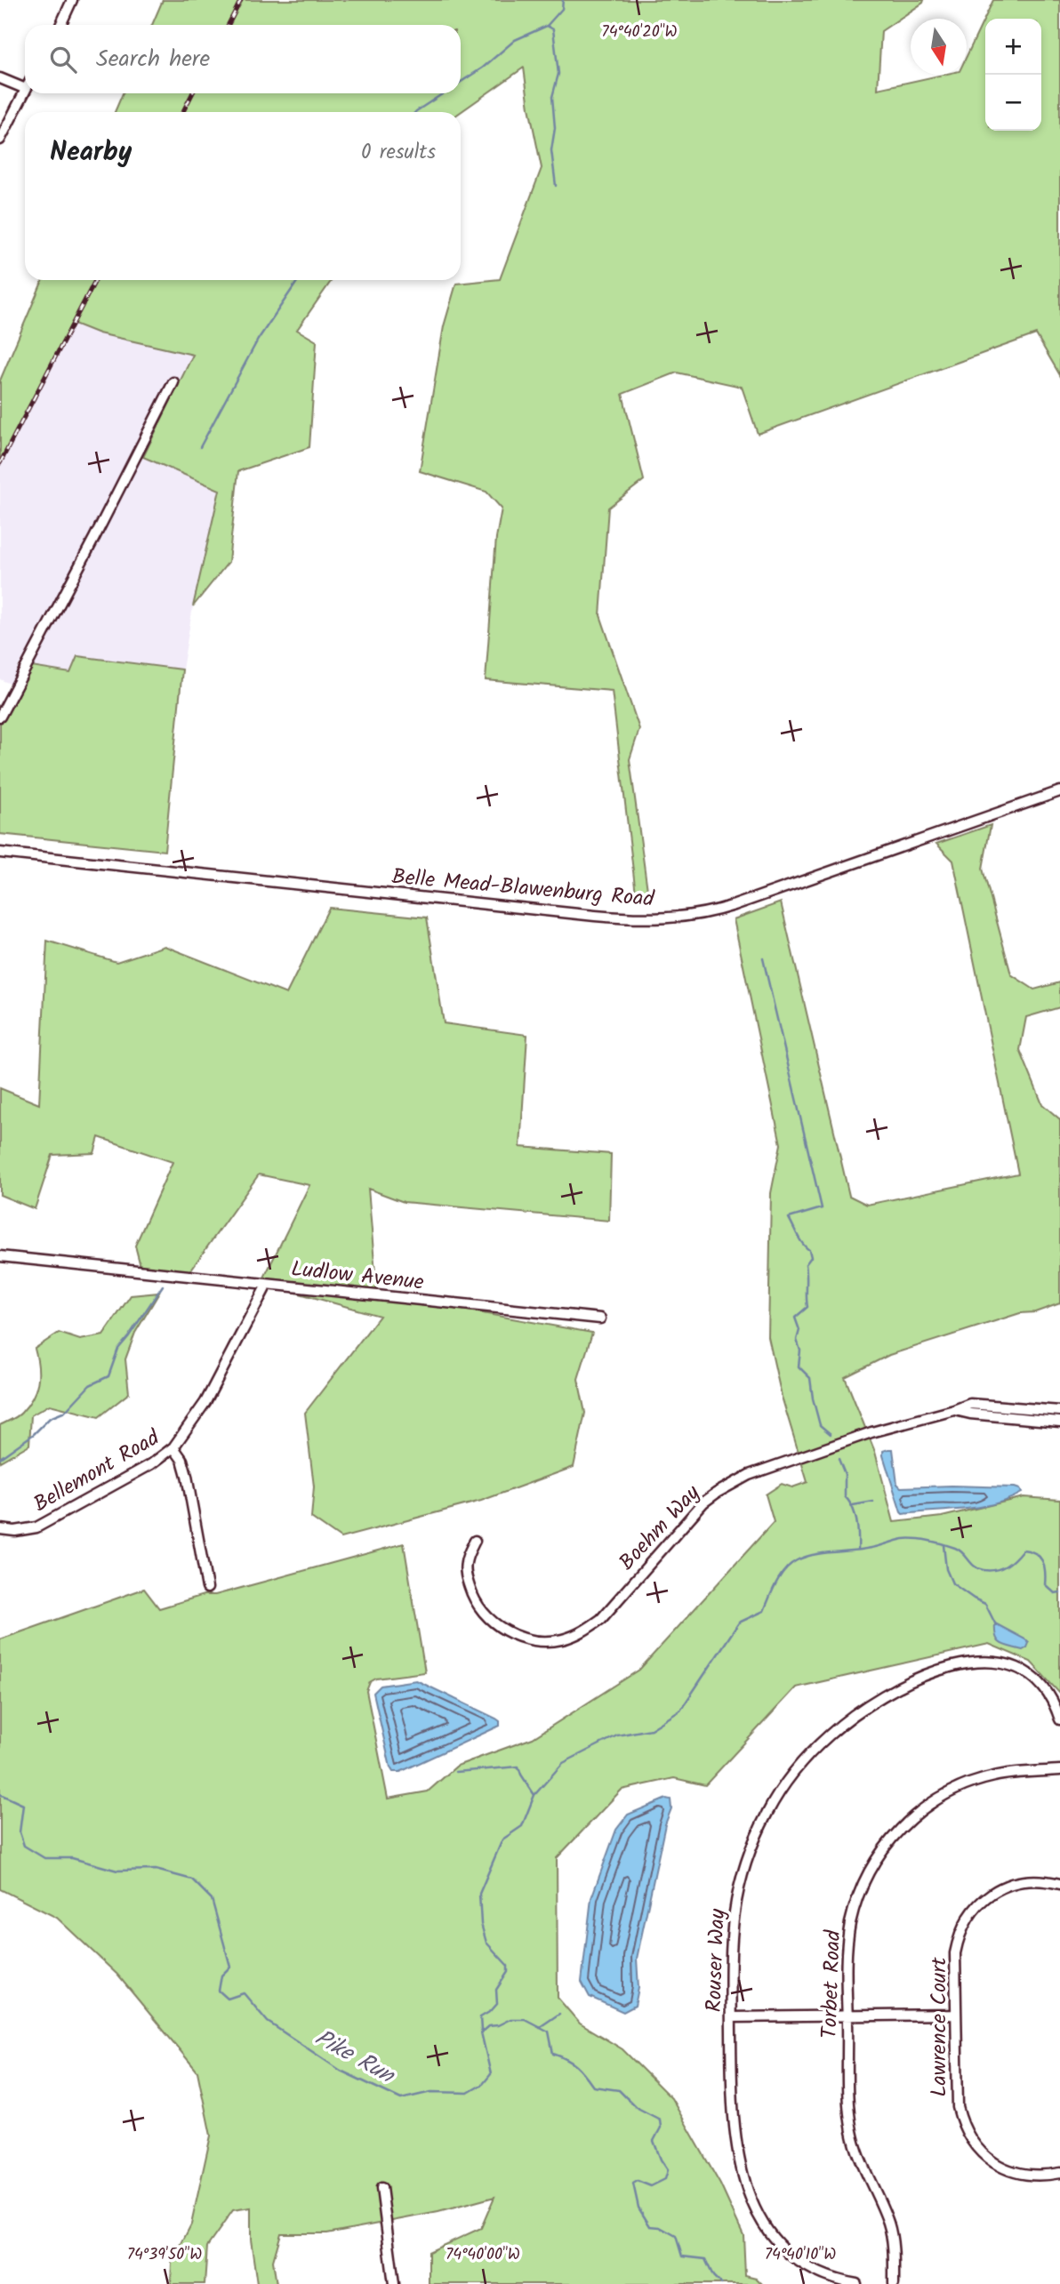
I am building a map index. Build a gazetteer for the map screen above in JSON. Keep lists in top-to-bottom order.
{
  "streets": {
    "street": [
      "Belle Mead-Blawenburg Road",
      "Ludlow Avenue",
      "Bellemont Road",
      "Boehm Way",
      "Rouser Way",
      "Torbet Road",
      "Lawrence Court"
    ]
  },
  "crossings": [
    ["Ludlow Avenue", "Bellemont Road"]
  ],
  "water": ["Pike Run"],
  "north": "bottom",
  "page": {
    "map_buttons": ["+", "−"],
    "search": "Search here",
    "heading": ["Nearby", "0 results"]
  },
  "coordinates": [
    "74°40'20\"W",
    "74°39'50\"W",
    "74°40'00\"W",
    "74°40'10\"W"
  ]
}
